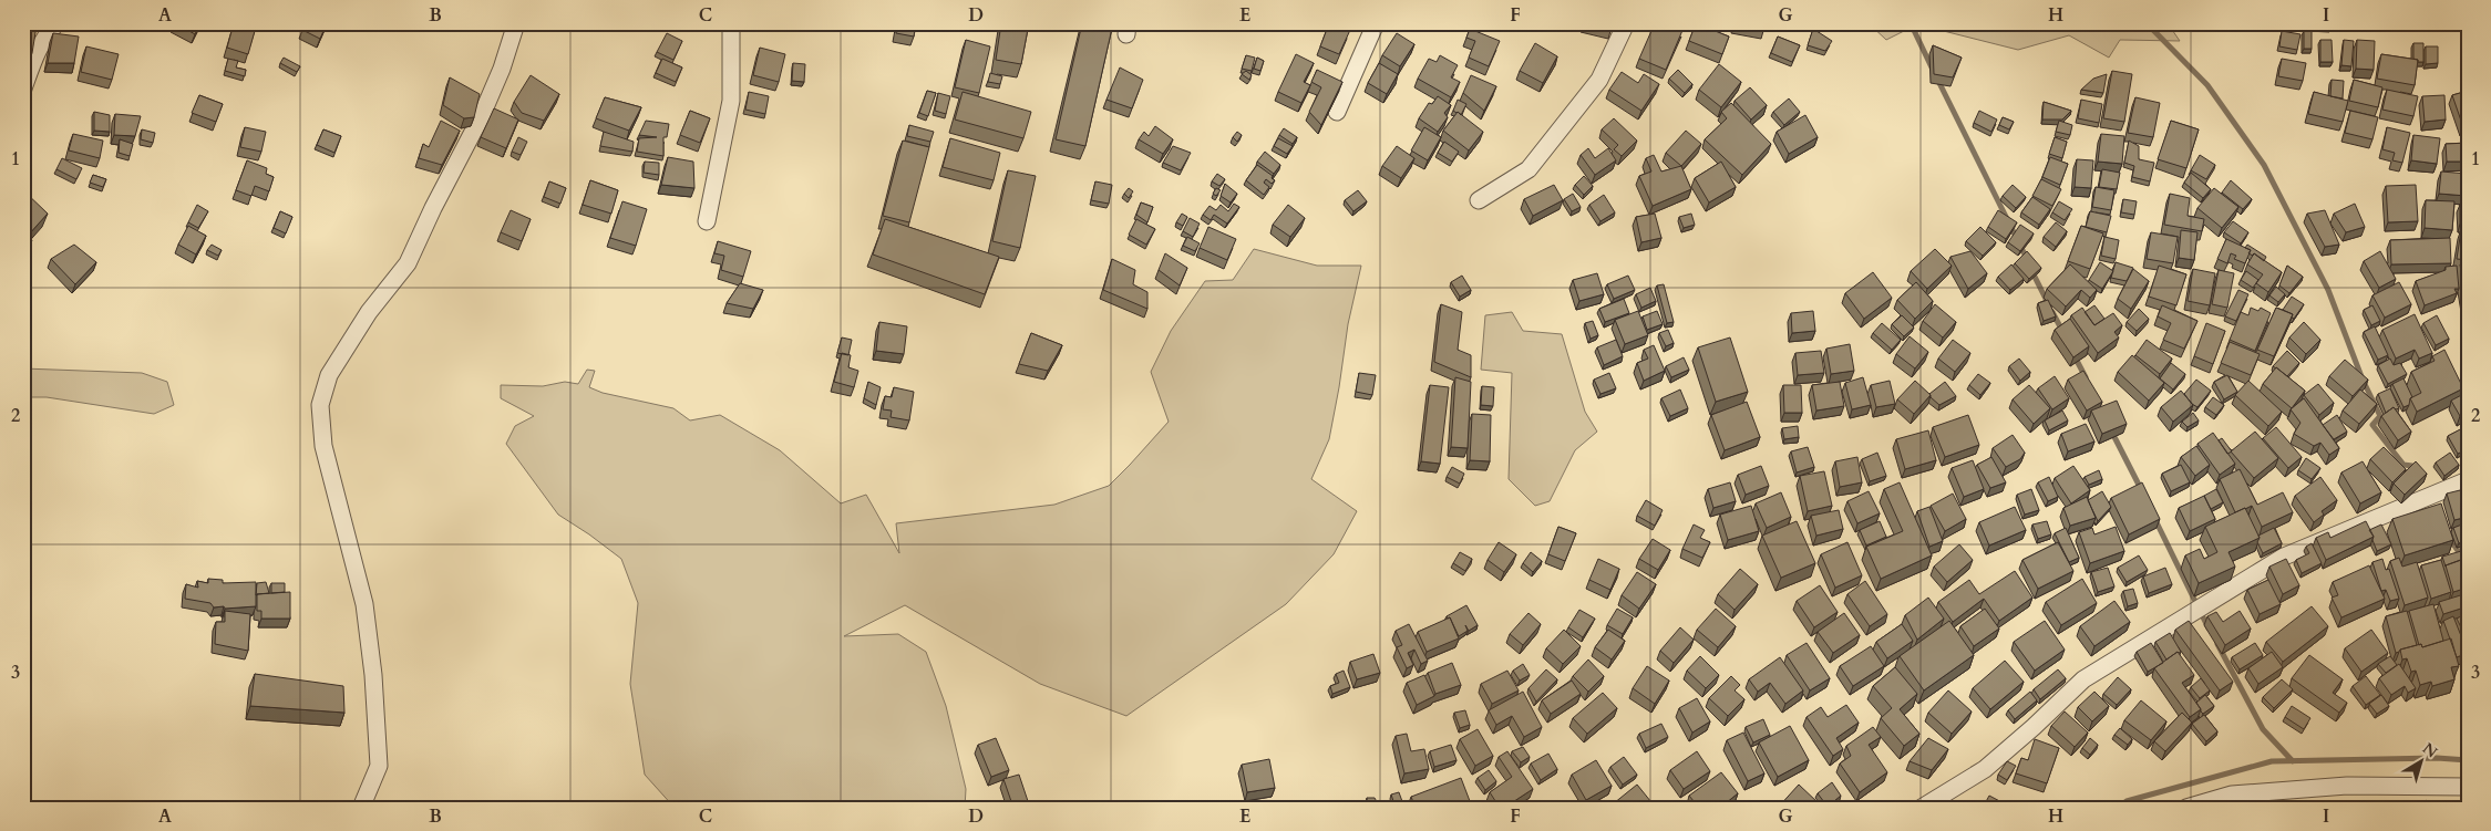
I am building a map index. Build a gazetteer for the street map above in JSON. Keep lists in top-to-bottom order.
{
  "north": "top right",
  "grid": {
    "columns": [
      "A",
      "B",
      "C",
      "D",
      "E",
      "F",
      "G",
      "H",
      "I"
    ],
    "rows": ["1", "2", "3"]
  }
}
